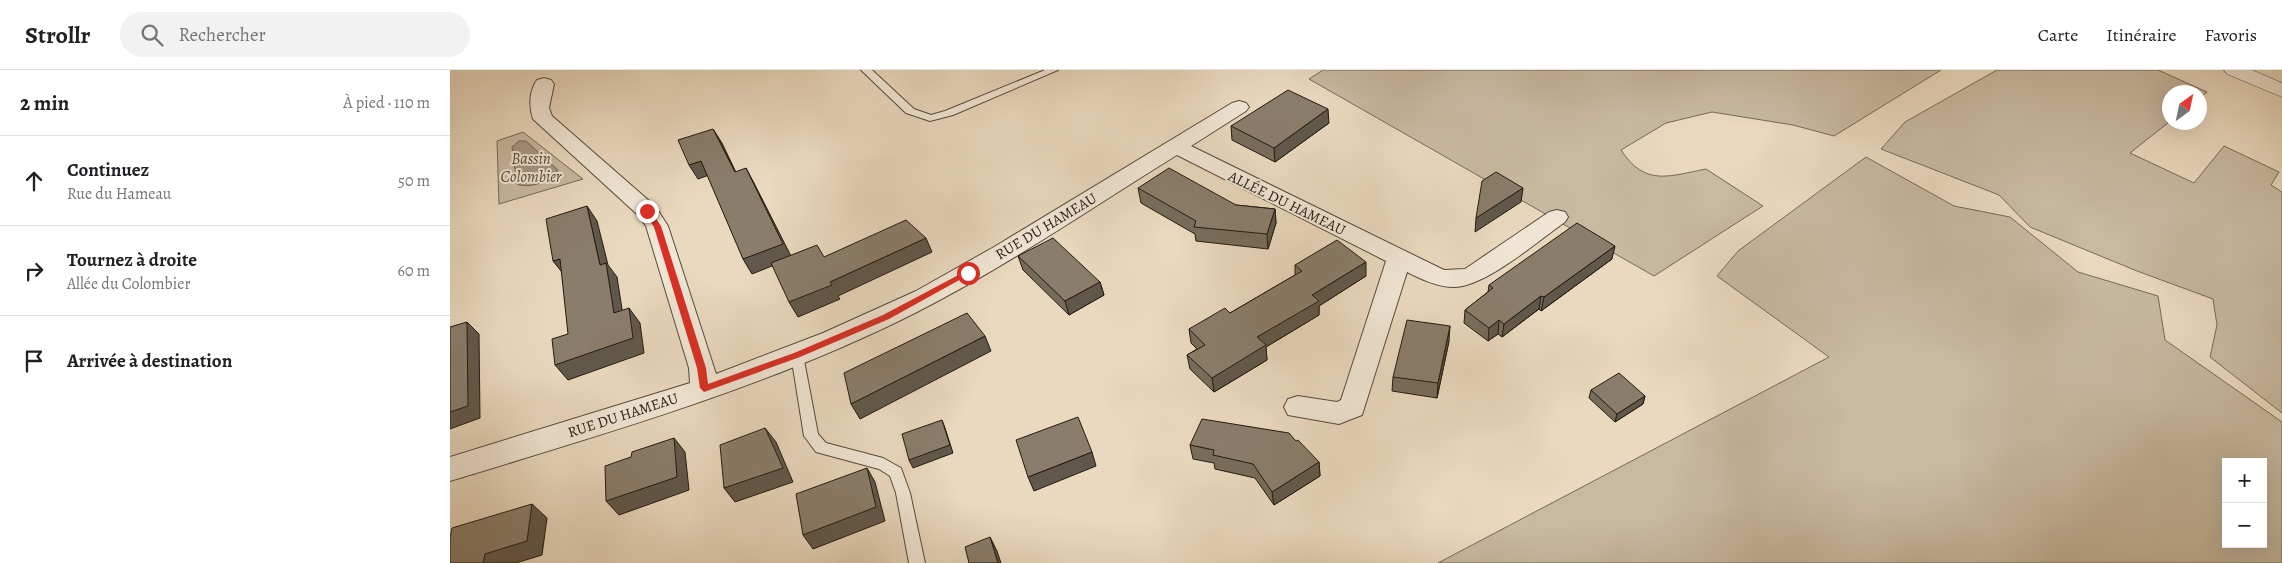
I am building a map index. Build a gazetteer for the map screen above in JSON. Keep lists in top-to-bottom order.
{
  "streets": {
    "street": ["ALLÉE DU HAMEAU", "RUE DU HAMEAU"]
  },
  "crossings": [
    ["ALLÉE DU HAMEAU", "RUE DU HAMEAU"]
  ],
  "water": ["Bassin Colombier"],
  "north": "top right",
  "page": {
    "header": "Strollr",
    "search": "Rechercher",
    "nav": ["Carte", "Itinéraire", "Favoris"],
    "heading": ["2 min", "À pied · 110 m"],
    "list": [
      ["Continuez", "Rue du Hameau", "50 m"],
      ["Tournez à droite", "Allée du Colombier", "60 m"],
      "Arrivée à destination"
    ],
    "map_buttons": ["+", "−"]
  }
}
